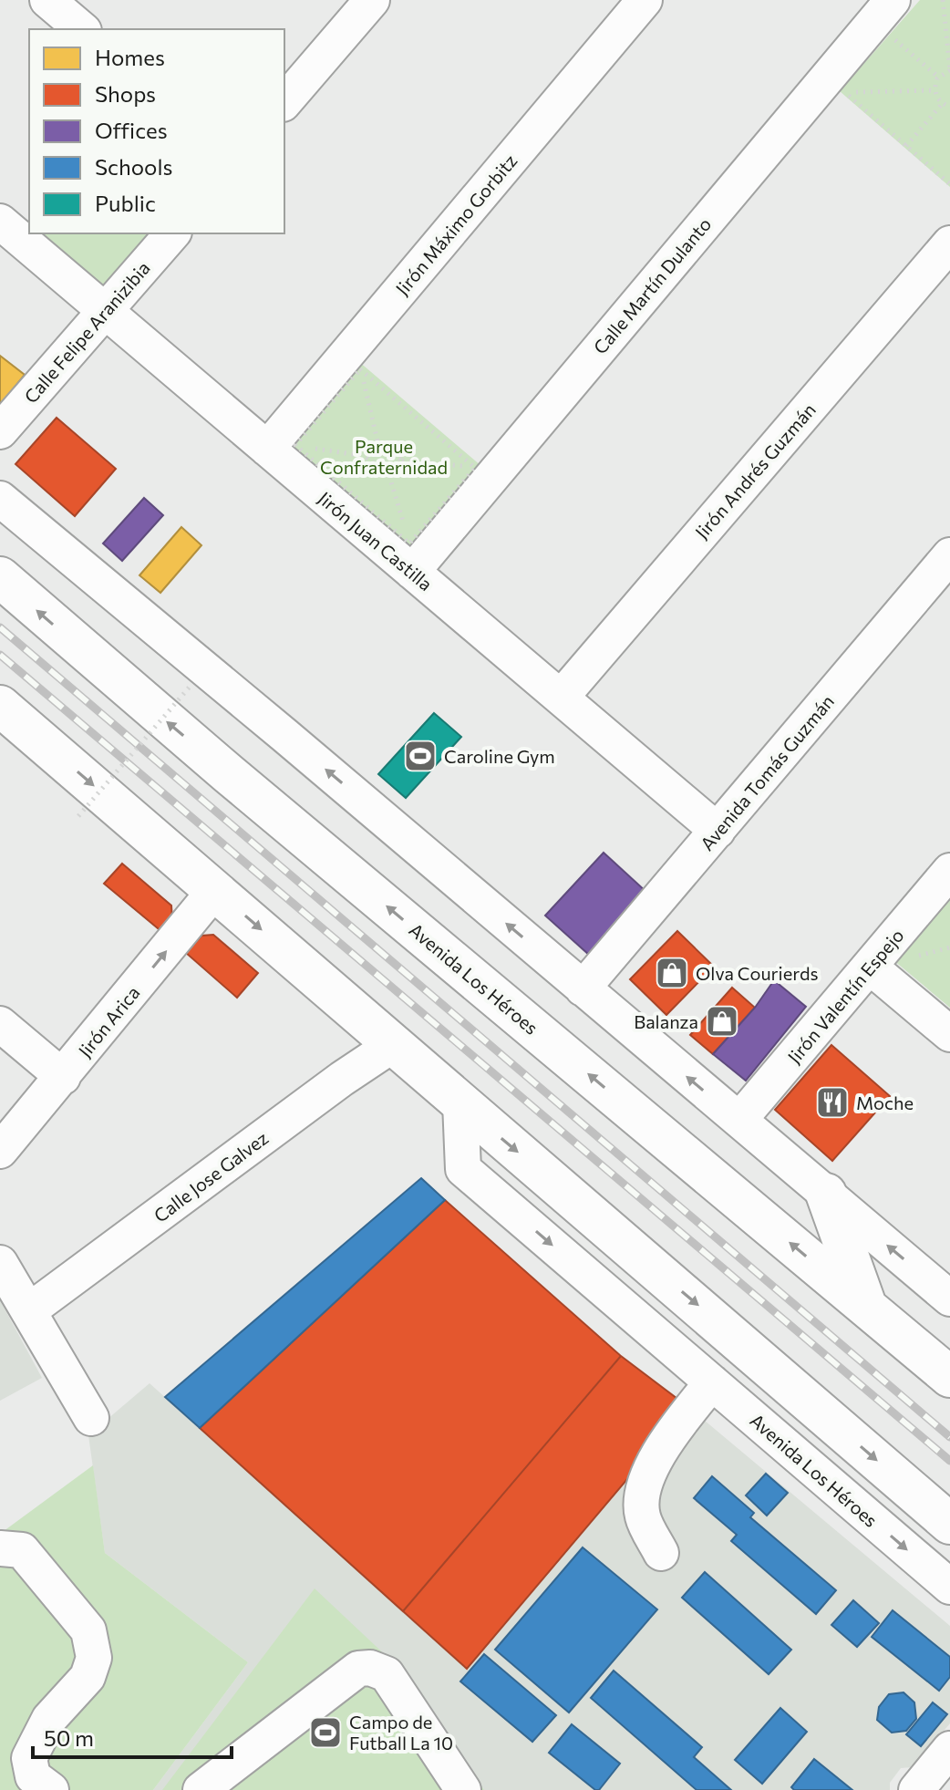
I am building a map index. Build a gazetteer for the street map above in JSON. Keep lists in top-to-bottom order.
{
  "streets": {
    "main road": ["Avenida Los Héroes"],
    "street": [
      "Jirón Máximo Gorbitz",
      "Calle Martín Dulanto",
      "Calle Felipe Aranizibia",
      "Jirón Andrés Guzmán",
      "Jirón Juan Castilla",
      "Avenida Tomás Guzmán",
      "Jirón Valentín Espejo",
      "Jirón Arica",
      "Calle Jose Galvez"
    ]
  },
  "crossings": [
    ["Jirón Máximo Gorbitz", "Jirón Juan Castilla"],
    ["Calle Martín Dulanto", "Jirón Juan Castilla"],
    ["Calle Felipe Aranizibia", "Jirón Juan Castilla"],
    ["Jirón Andrés Guzmán", "Jirón Juan Castilla"],
    ["Jirón Juan Castilla", "Avenida Tomás Guzmán"]
  ],
  "one_way": ["Jirón Arica"],
  "parks": ["Parque Confraternidad"],
  "places": {
    "sports": ["Caroline Gym", "Campo de Futball La 10"],
    "shop": ["Olva Courierds", "Balanza"],
    "restaurant": ["Moche"]
  },
  "legend": [
    "Homes",
    "Shops",
    "Offices",
    "Schools",
    "Public"
  ],
  "scale_bar": "50 m"
}
